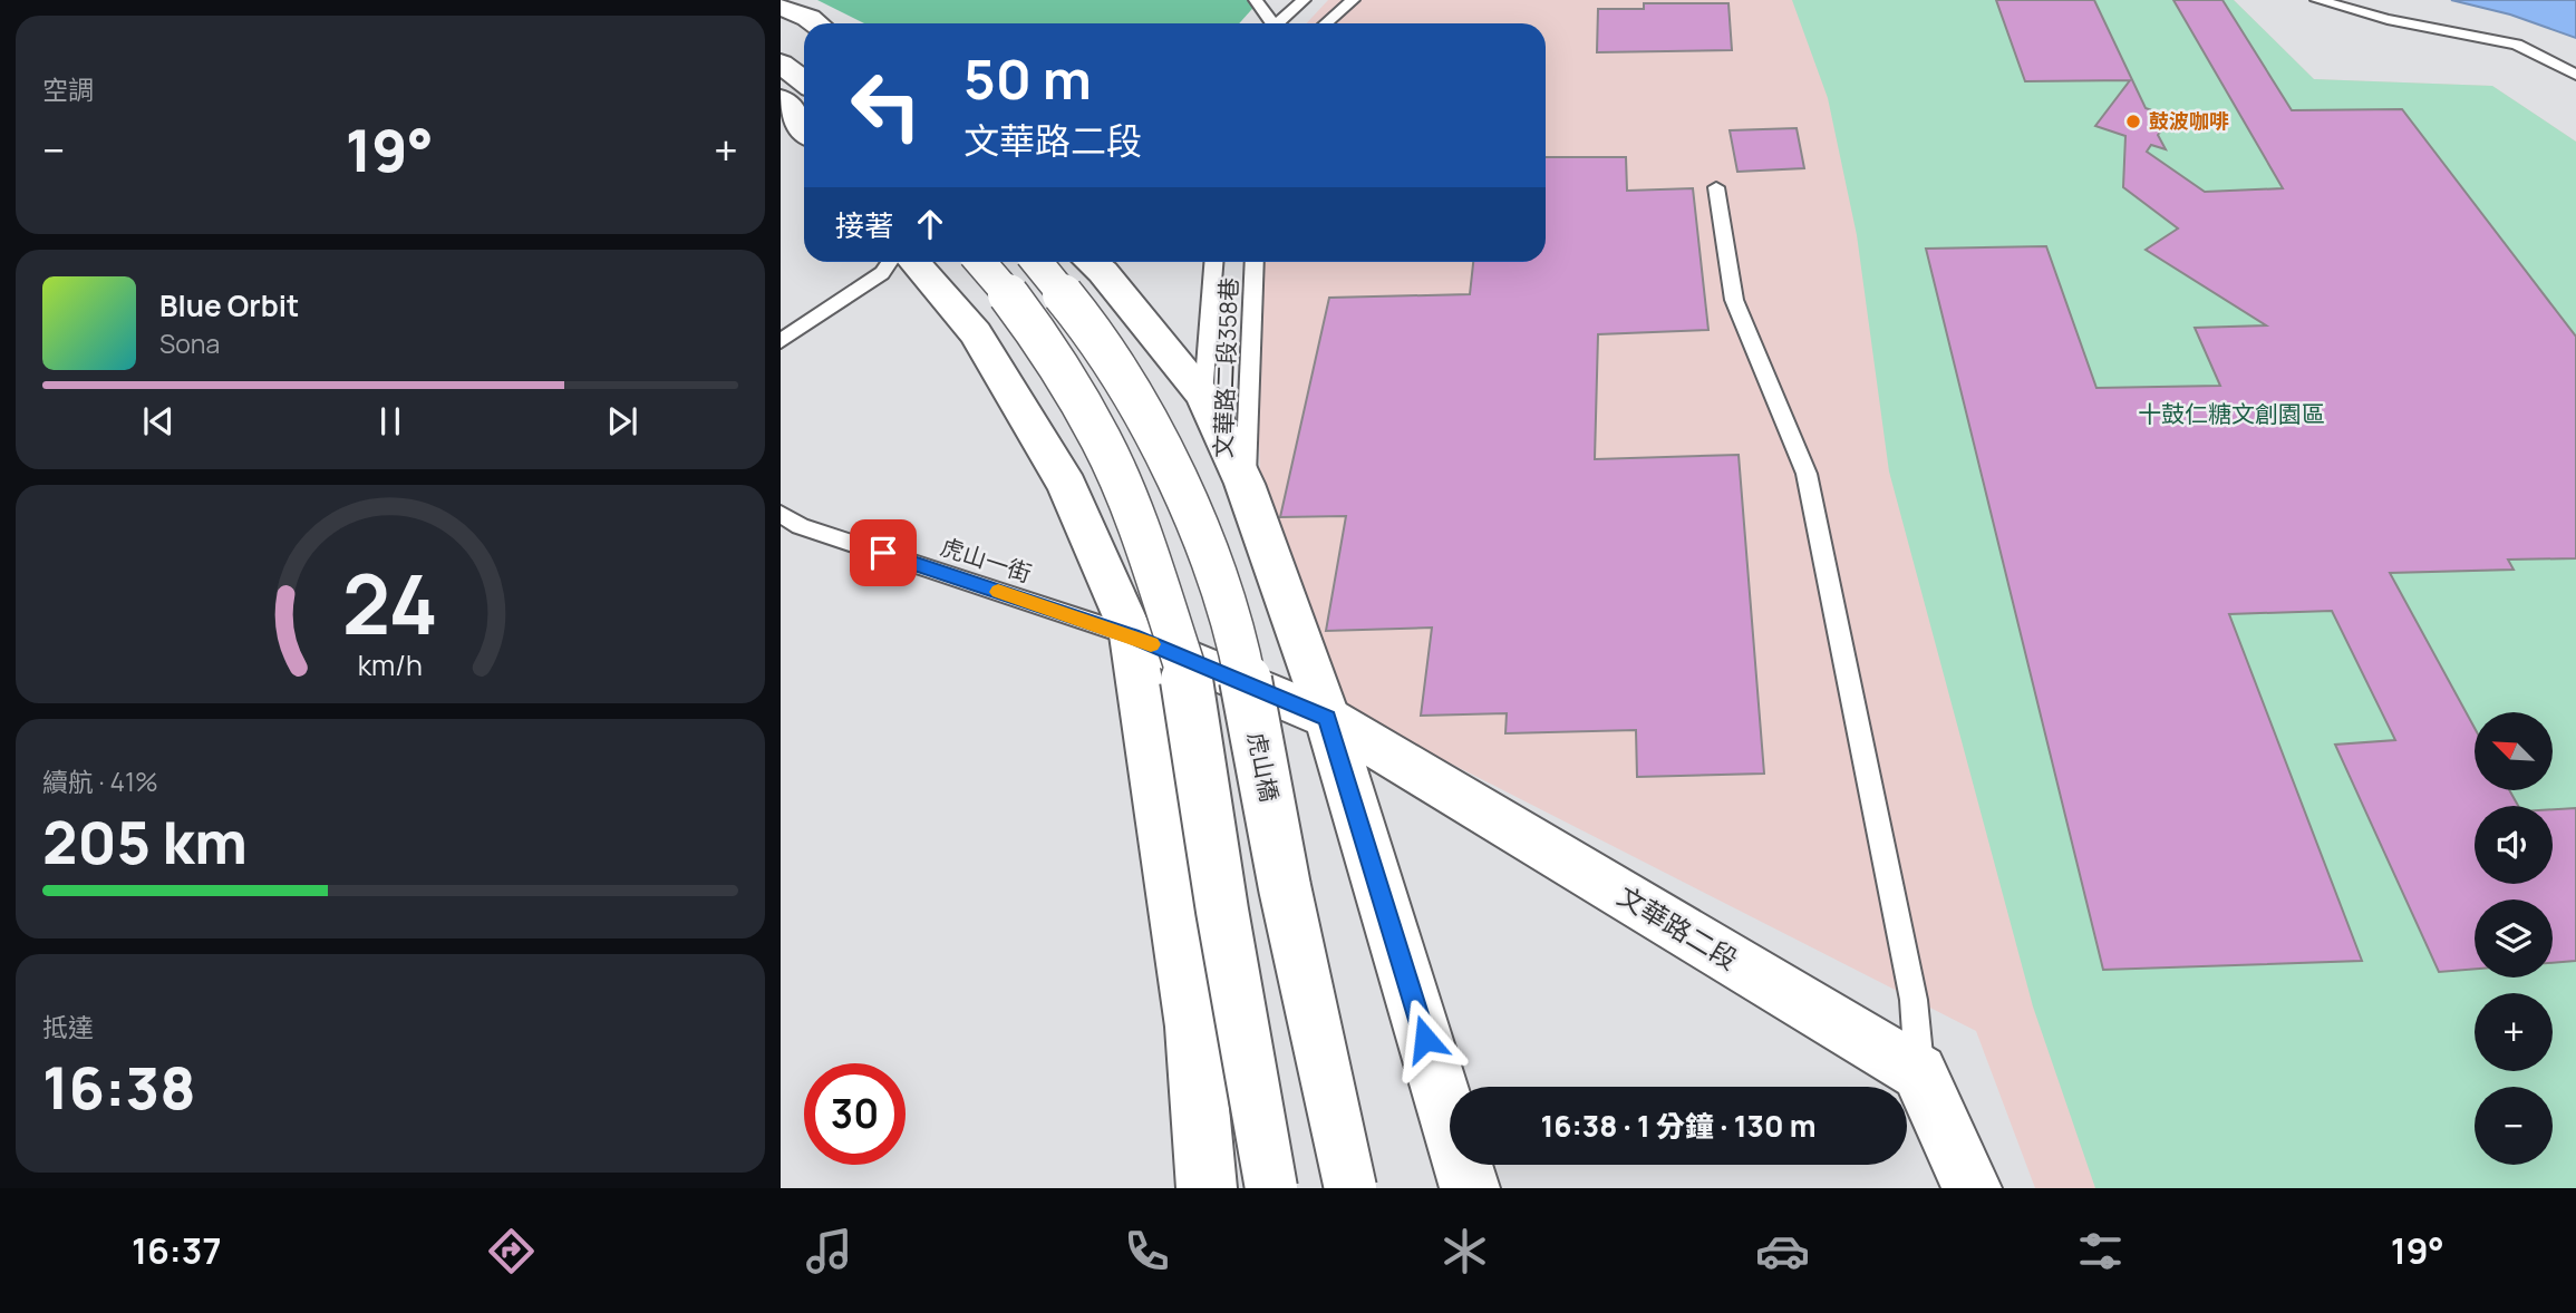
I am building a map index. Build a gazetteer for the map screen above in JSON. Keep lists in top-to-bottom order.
{
  "streets": {
    "street": ["虎山橋", "文華路二段"],
    "lane": ["文華路二段358巷", "虎山一街"]
  },
  "crossings": [
    ["虎山一街", "文華路二段"]
  ],
  "parks": ["十鼓仁糖文創園區"],
  "places": ["鼓波咖啡"],
  "north": "top left",
  "page": {
    "tile": [
      "空調",
      ["續航 · 41%", "205 km"],
      ["抵達", "16:38"]
    ],
    "turn": ["50 m", "文華路二段"],
    "heat": ["−", "19°", "+"],
    "then": "接著",
    "song": ["Blue Orbit", "Sona"],
    "map_buttons": ["+", "−"],
    "limit": "30",
    "trip": "16:38 · 1 分鐘 · 130 m",
    "tabs": ["16:37", "19°"],
    "gauge": ["24", "km/h"]
  }
}
